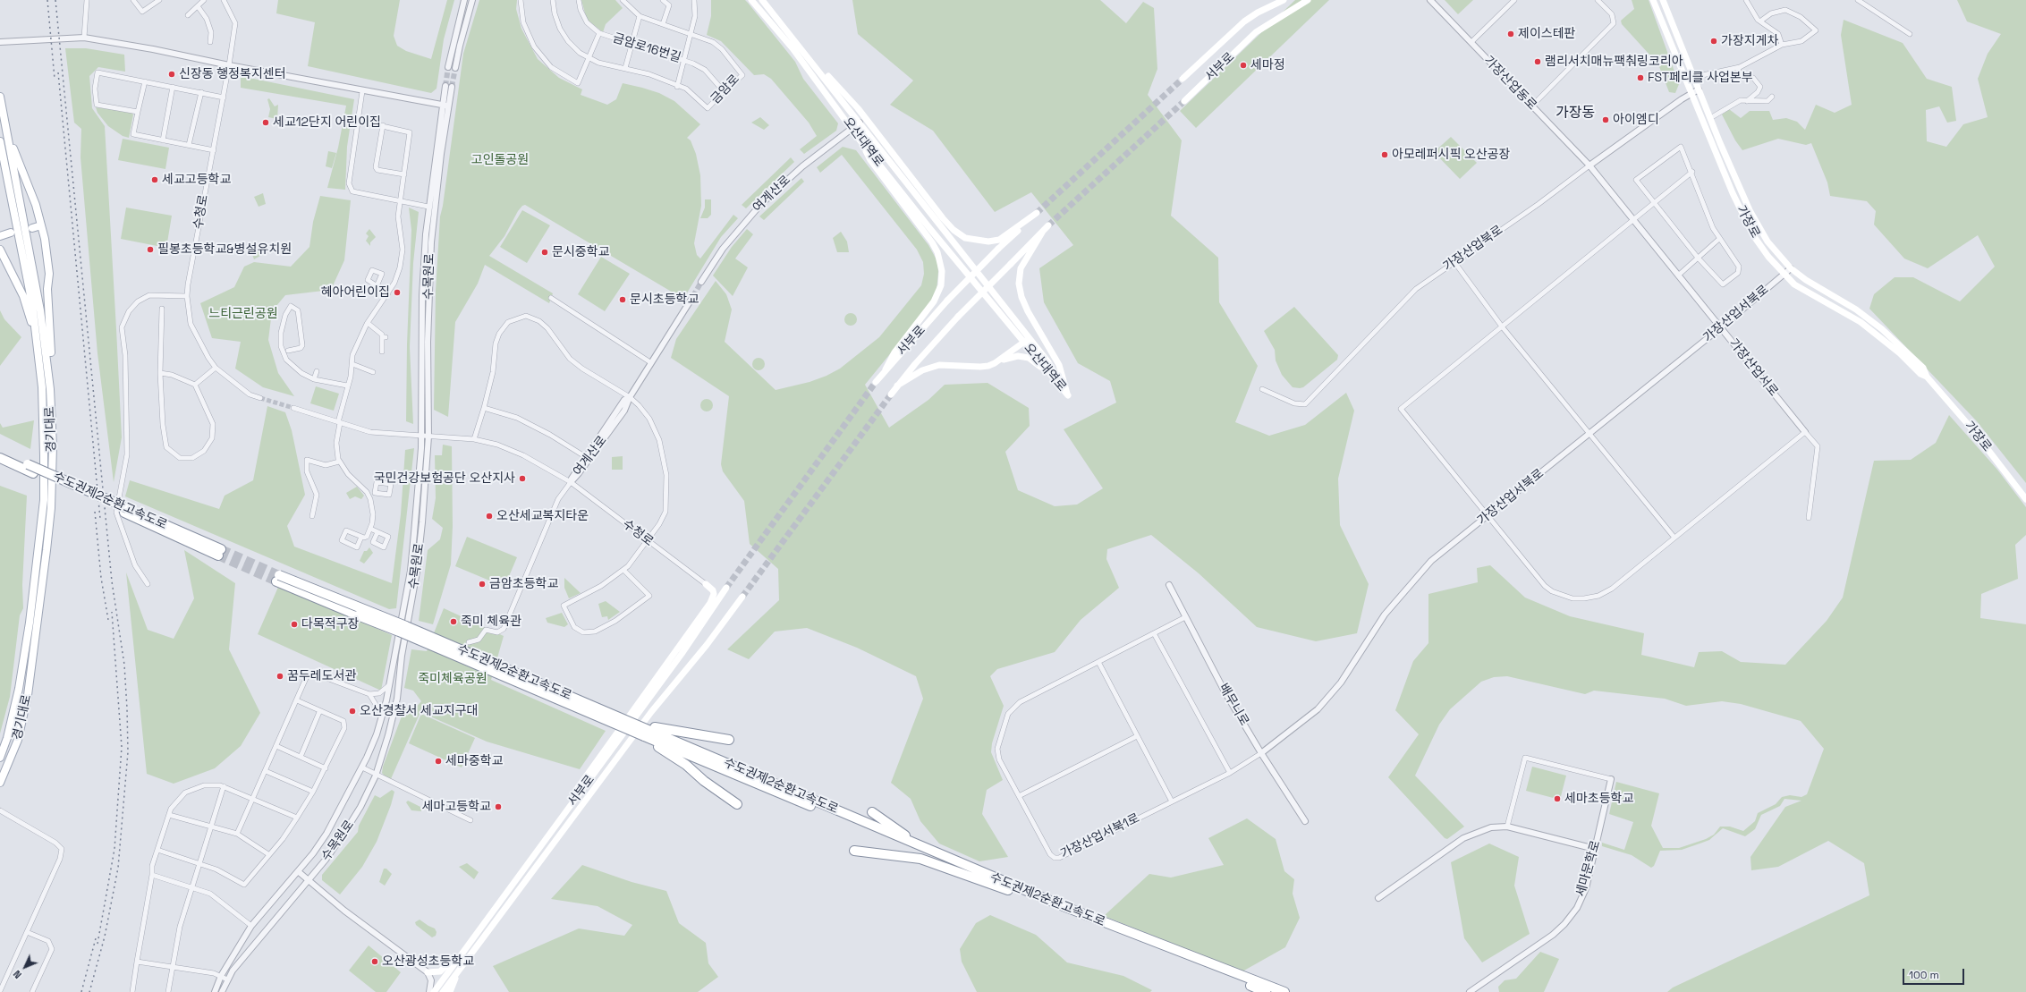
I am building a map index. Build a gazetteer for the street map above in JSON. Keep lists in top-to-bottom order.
{
  "streets": {
    "highway": ["수도권제2순환고속도로"],
    "main road": [
      "서부로",
      "오산대역로",
      "가장로",
      "경기대로"
    ],
    "street": [
      "금암로16번길",
      "가장산업동로",
      "금암로",
      "여계산로",
      "수청로",
      "가장산업북로",
      "수목원로",
      "가장산업서북로",
      "가장산업서로",
      "배무니로",
      "가장산업서북1로",
      "세마문학로"
    ]
  },
  "crossings": [
    ["금암로16번길", "금암로"],
    ["서부로", "오산대역로"],
    ["가장산업동로", "가장산업북로"],
    ["가장산업동로", "가장산업서로"],
    ["오산대역로", "여계산로"],
    ["여계산로", "수청로"],
    ["수청로", "수목원로"],
    ["가장로", "가장산업북로"],
    ["가장로", "가장산업서북로"],
    ["가장산업북로", "가장산업서로"],
    ["가장산업서북로", "가장산업서로"],
    ["가장산업서북로", "배무니로"],
    ["가장산업서북로", "가장산업서북1로"],
    ["배무니로", "가장산업서북1로"]
  ],
  "districts": ["가장동"],
  "parks": ["고인돌공원", "느티근린공원", "죽미체육공원"],
  "places": [
    "제이스테판",
    "가장지게차",
    "램리서치매뉴팩춰링코리아",
    "세마정",
    "신장동 행정복지센터",
    "FST페리클 사업본부",
    "아이엠디",
    "세교12단지 어린이집",
    "아모레퍼시픽 오산공장",
    "세교고등학교",
    "필봉초등학교&병설유치원",
    "문시중학교",
    "혜아어린이집",
    "문시초등학교",
    "국민건강보험공단 오산지사",
    "오산세교복지타운",
    "금암초등학교",
    "죽미 체육관",
    "다목적구장",
    "꿈두레도서관",
    "오산경찰서 세교지구대",
    "세마중학교",
    "세마초등학교",
    "세마고등학교",
    "오산광성초등학교"
  ],
  "scale_bar": "100 m",
  "north": "bottom left"
}
